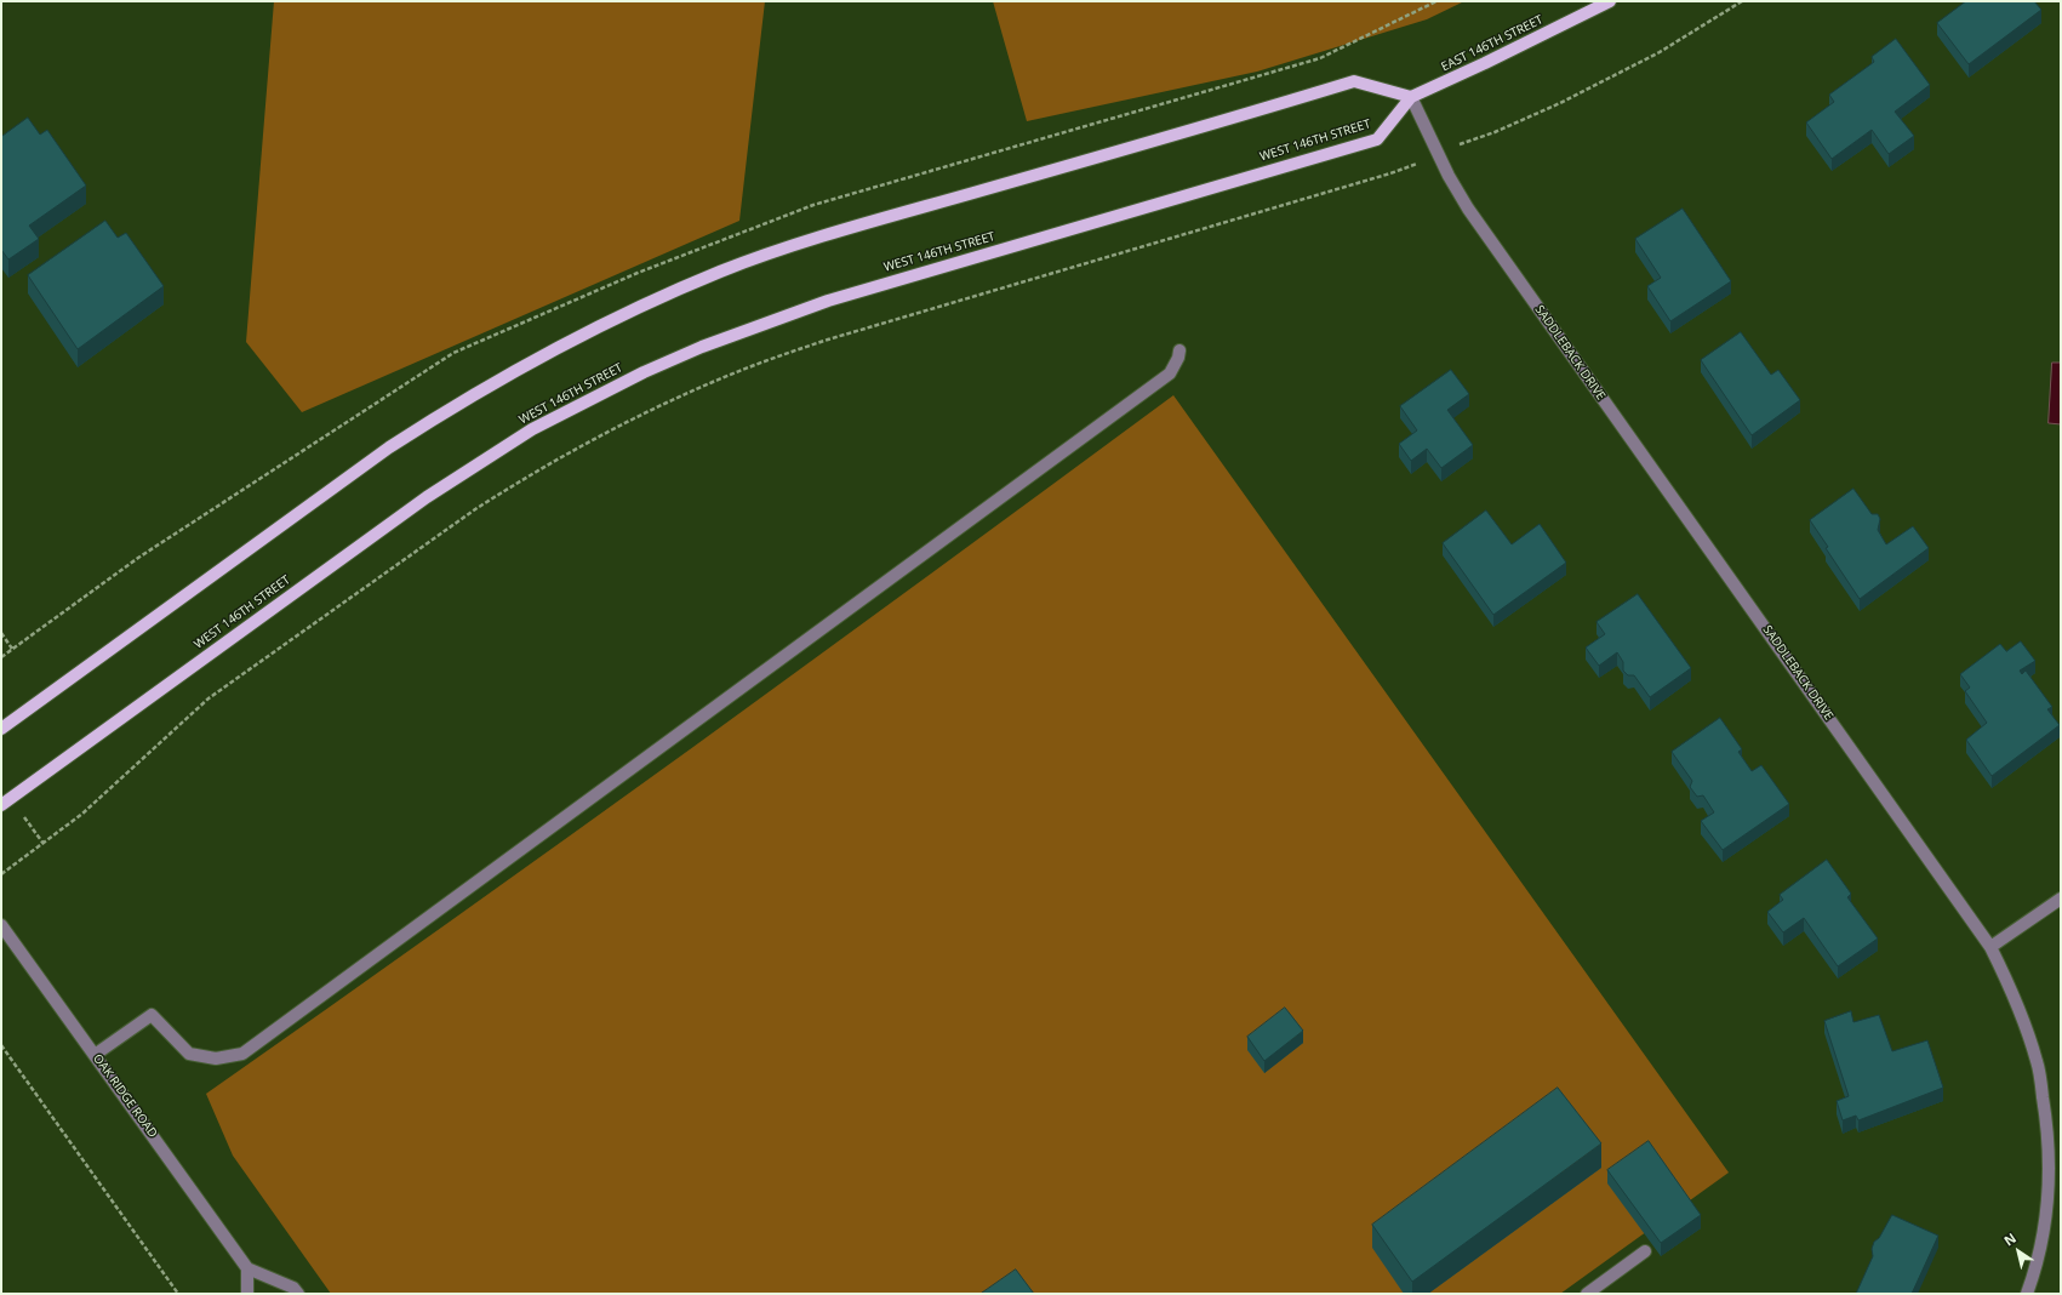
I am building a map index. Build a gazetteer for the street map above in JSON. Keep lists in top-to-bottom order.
{
  "streets": {
    "main road": ["EAST 146TH STREET", "WEST 146TH STREET"],
    "street": ["SADDLEBACK DRIVE", "OAK RIDGE ROAD"]
  },
  "crossings": [
    ["EAST 146TH STREET", "WEST 146TH STREET"],
    ["EAST 146TH STREET", "SADDLEBACK DRIVE"],
    ["WEST 146TH STREET", "SADDLEBACK DRIVE"]
  ],
  "north": "top left"
}
